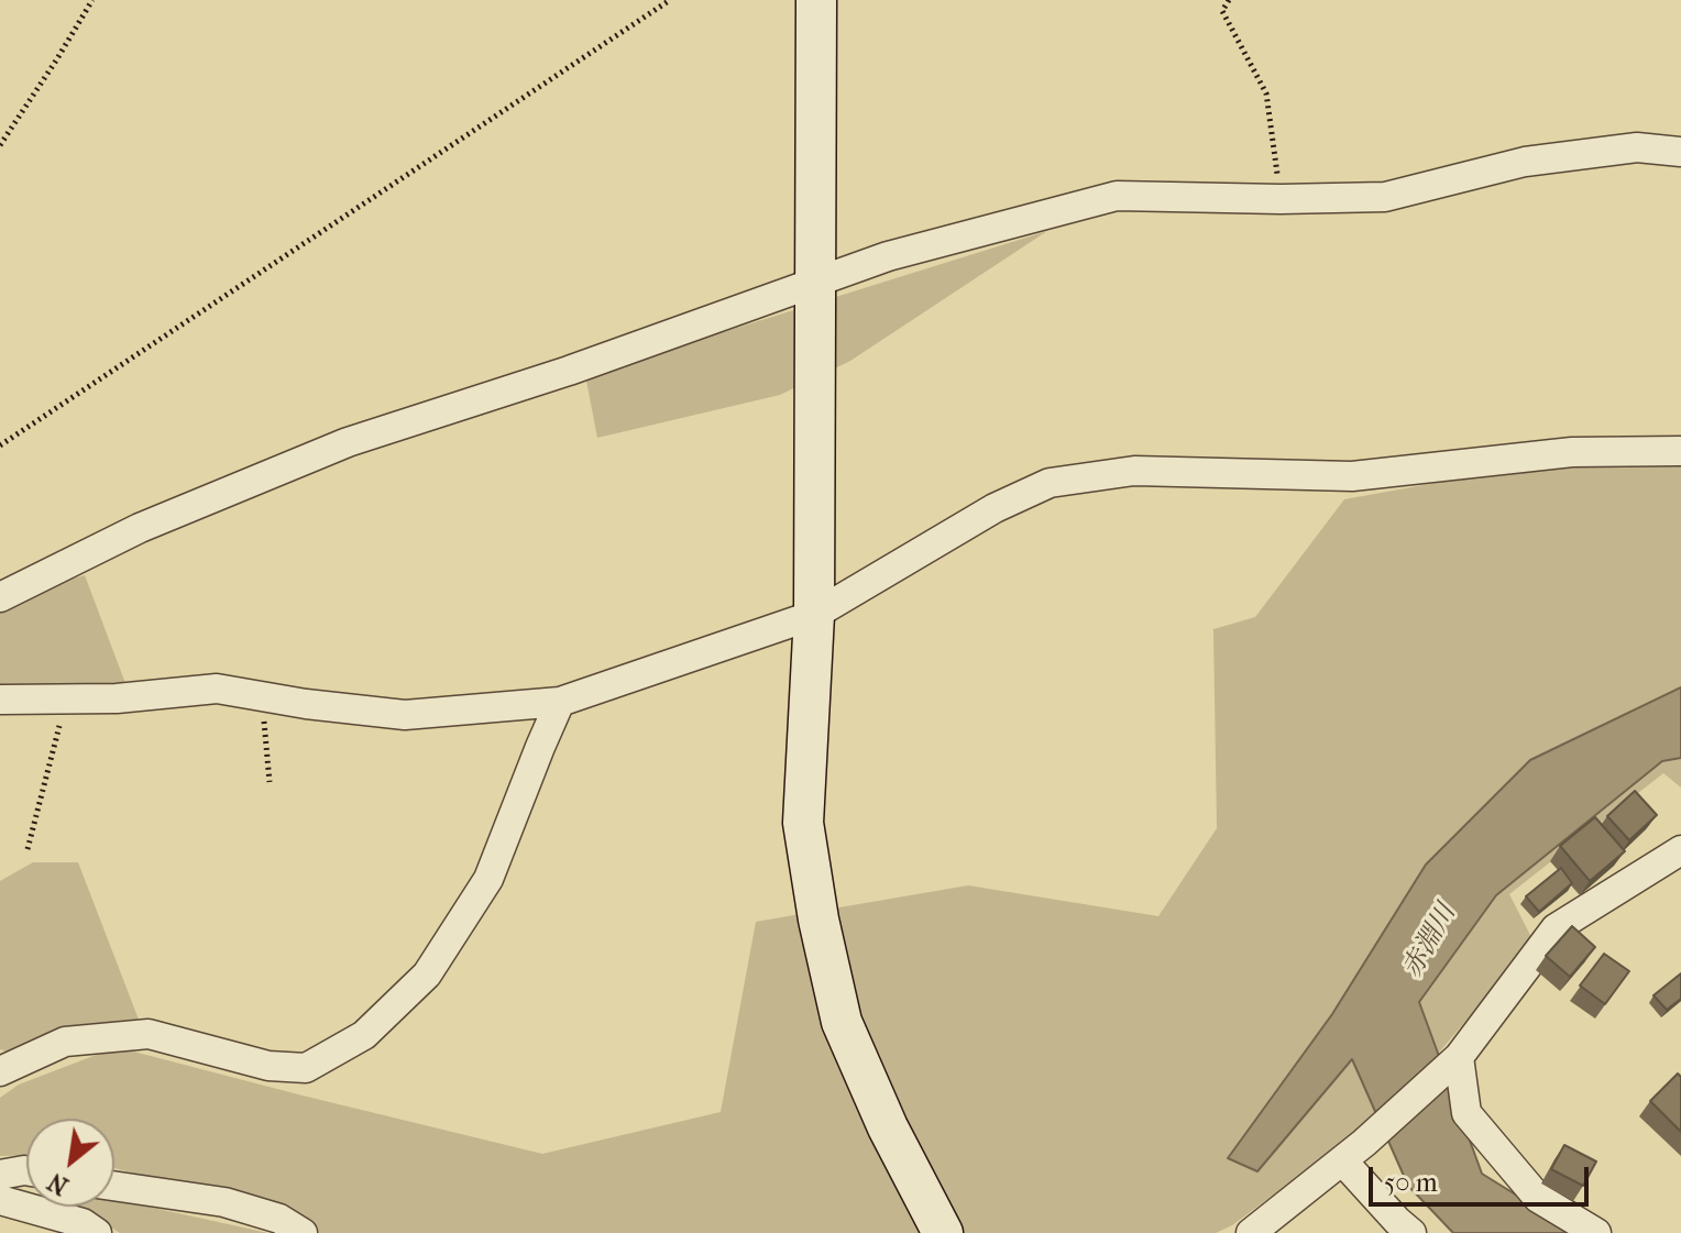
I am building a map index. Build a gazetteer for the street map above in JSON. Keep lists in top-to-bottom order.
{
  "water": ["赤淵川"],
  "scale_bar": "50 m",
  "north": "bottom left"
}
